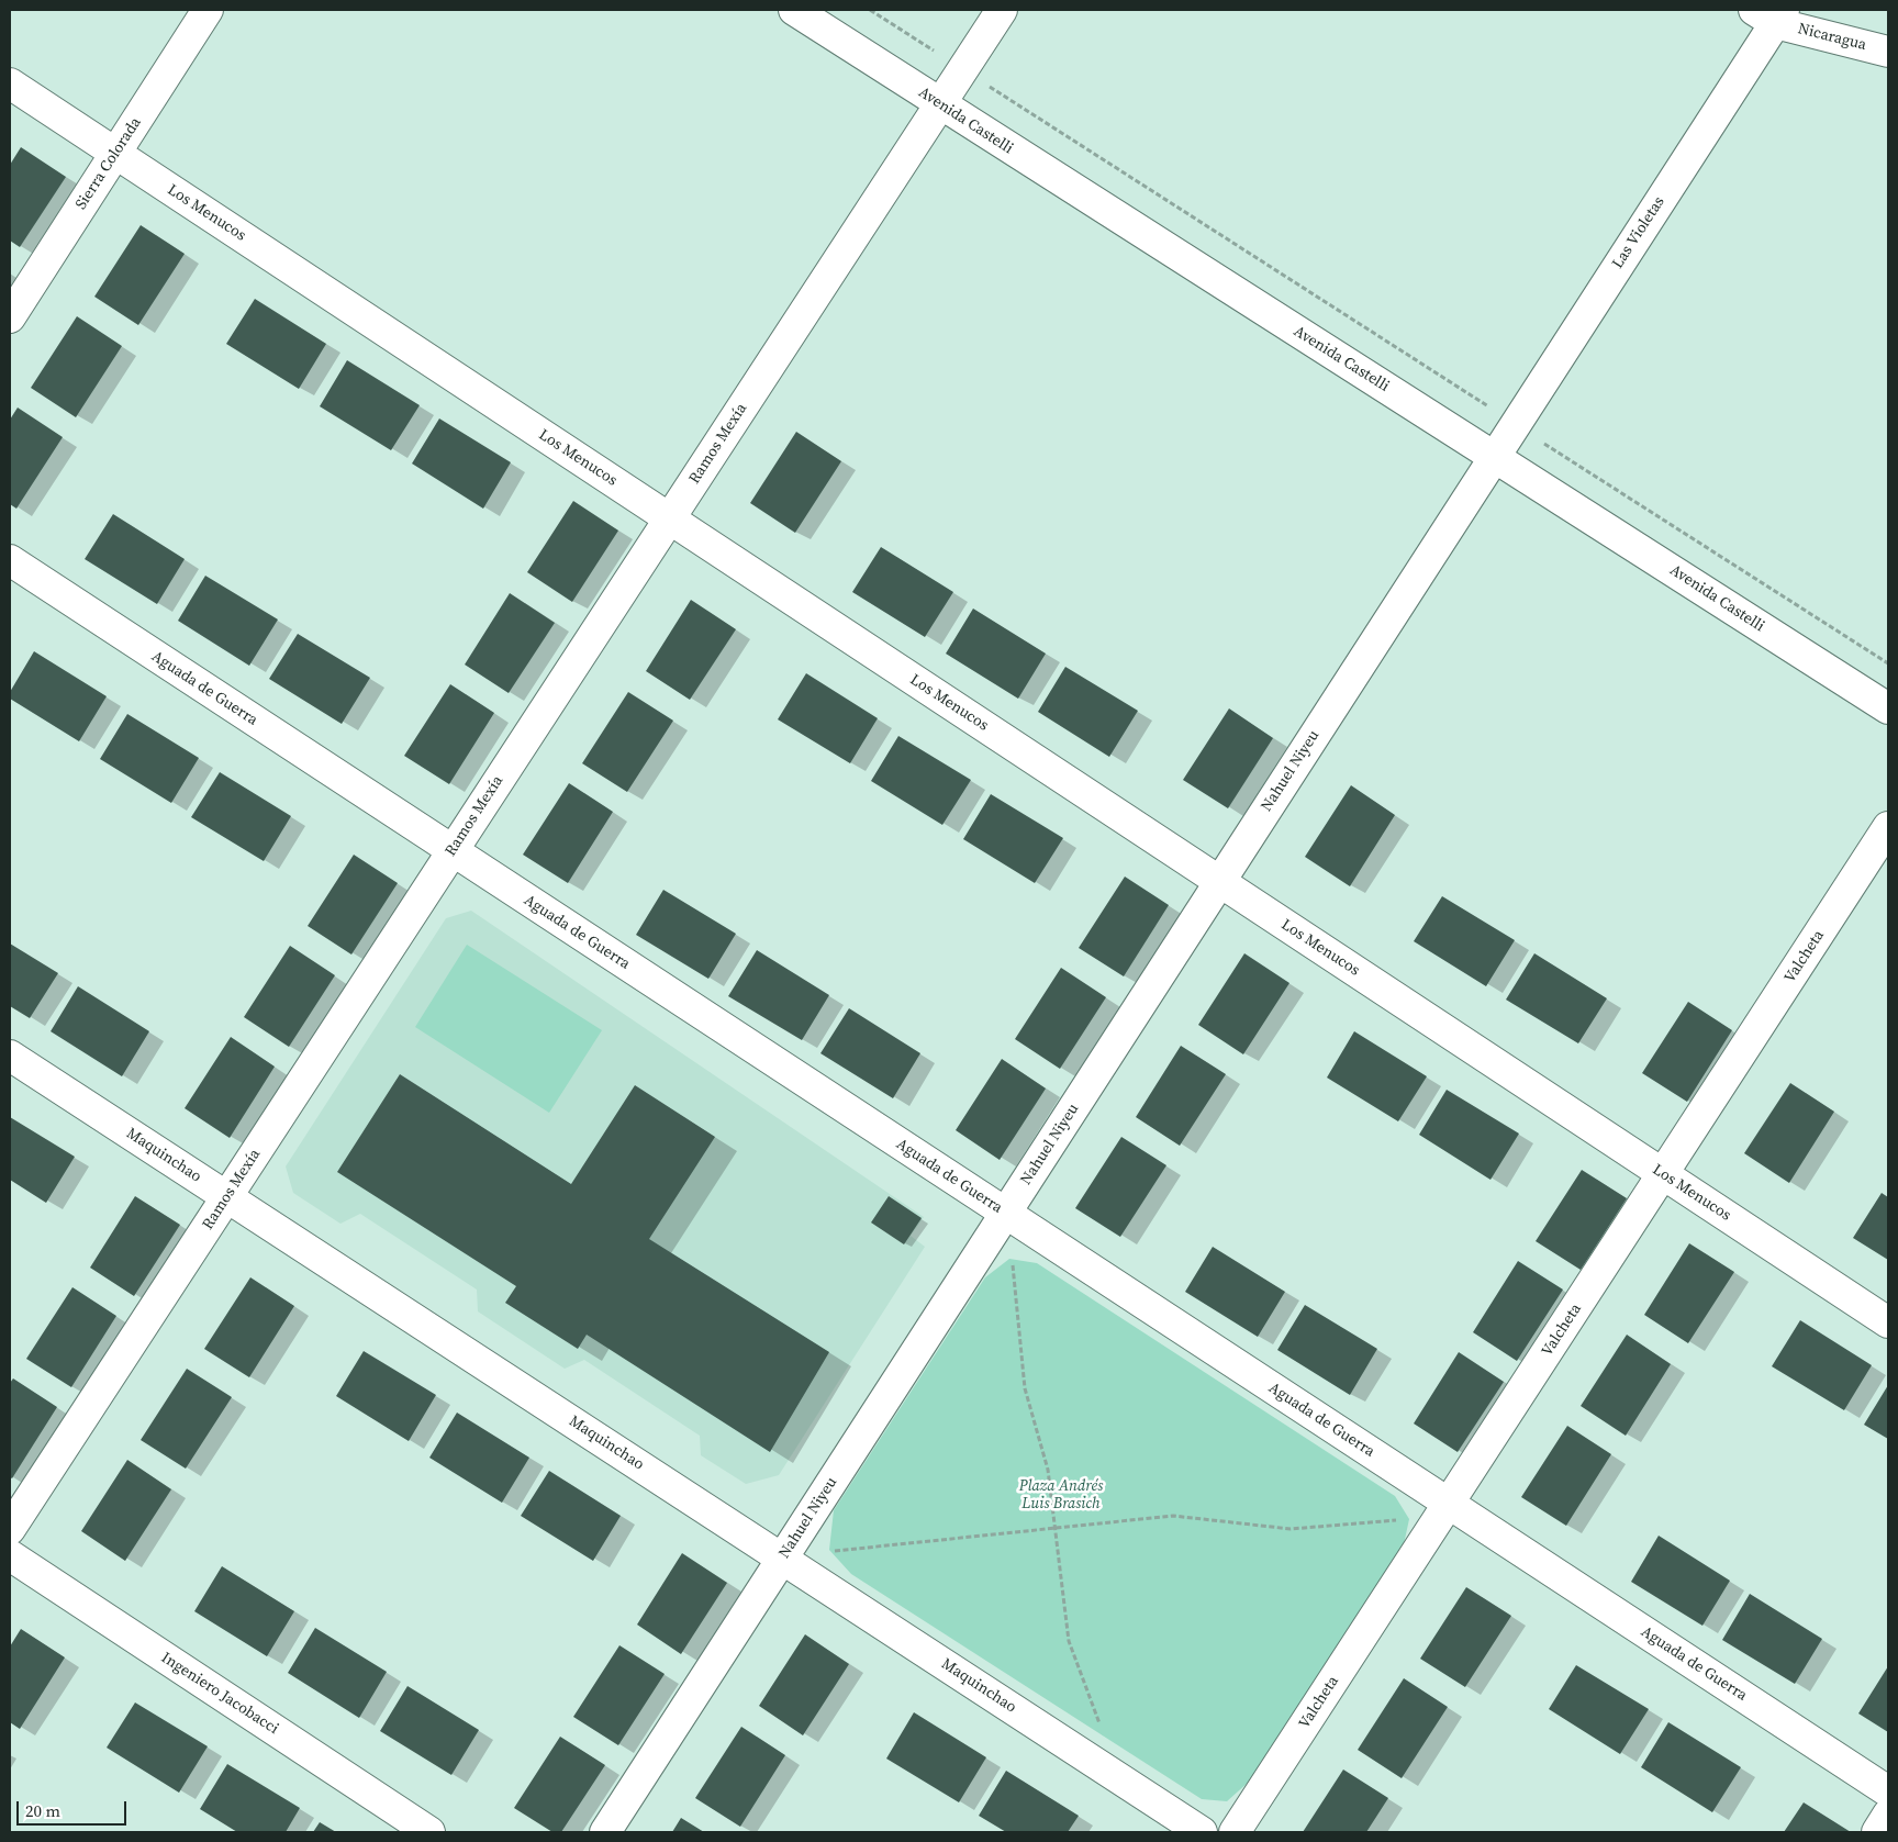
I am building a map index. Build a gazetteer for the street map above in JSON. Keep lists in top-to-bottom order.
{
  "streets": {
    "street": [
      "Nicaragua",
      "Avenida Castelli",
      "Sierra Colorada",
      "Los Menucos",
      "Las Violetas",
      "Ramos Mexía",
      "Aguada de Guerra",
      "Nahuel Niyeu",
      "Valcheta",
      "Maquinchao",
      "Ingeniero Jacobacci"
    ]
  },
  "crossings": [
    ["Nicaragua", "Las Violetas"],
    ["Avenida Castelli", "Las Violetas"],
    ["Avenida Castelli", "Ramos Mexía"],
    ["Avenida Castelli", "Nahuel Niyeu"],
    ["Sierra Colorada", "Los Menucos"],
    ["Los Menucos", "Ramos Mexía"],
    ["Los Menucos", "Nahuel Niyeu"],
    ["Los Menucos", "Valcheta"],
    ["Las Violetas", "Nahuel Niyeu"],
    ["Ramos Mexía", "Aguada de Guerra"],
    ["Ramos Mexía", "Maquinchao"],
    ["Aguada de Guerra", "Nahuel Niyeu"],
    ["Aguada de Guerra", "Valcheta"],
    ["Nahuel Niyeu", "Maquinchao"]
  ],
  "parks": ["Plaza Andrés Luis Brasich"],
  "scale_bar": "20 m"
}
